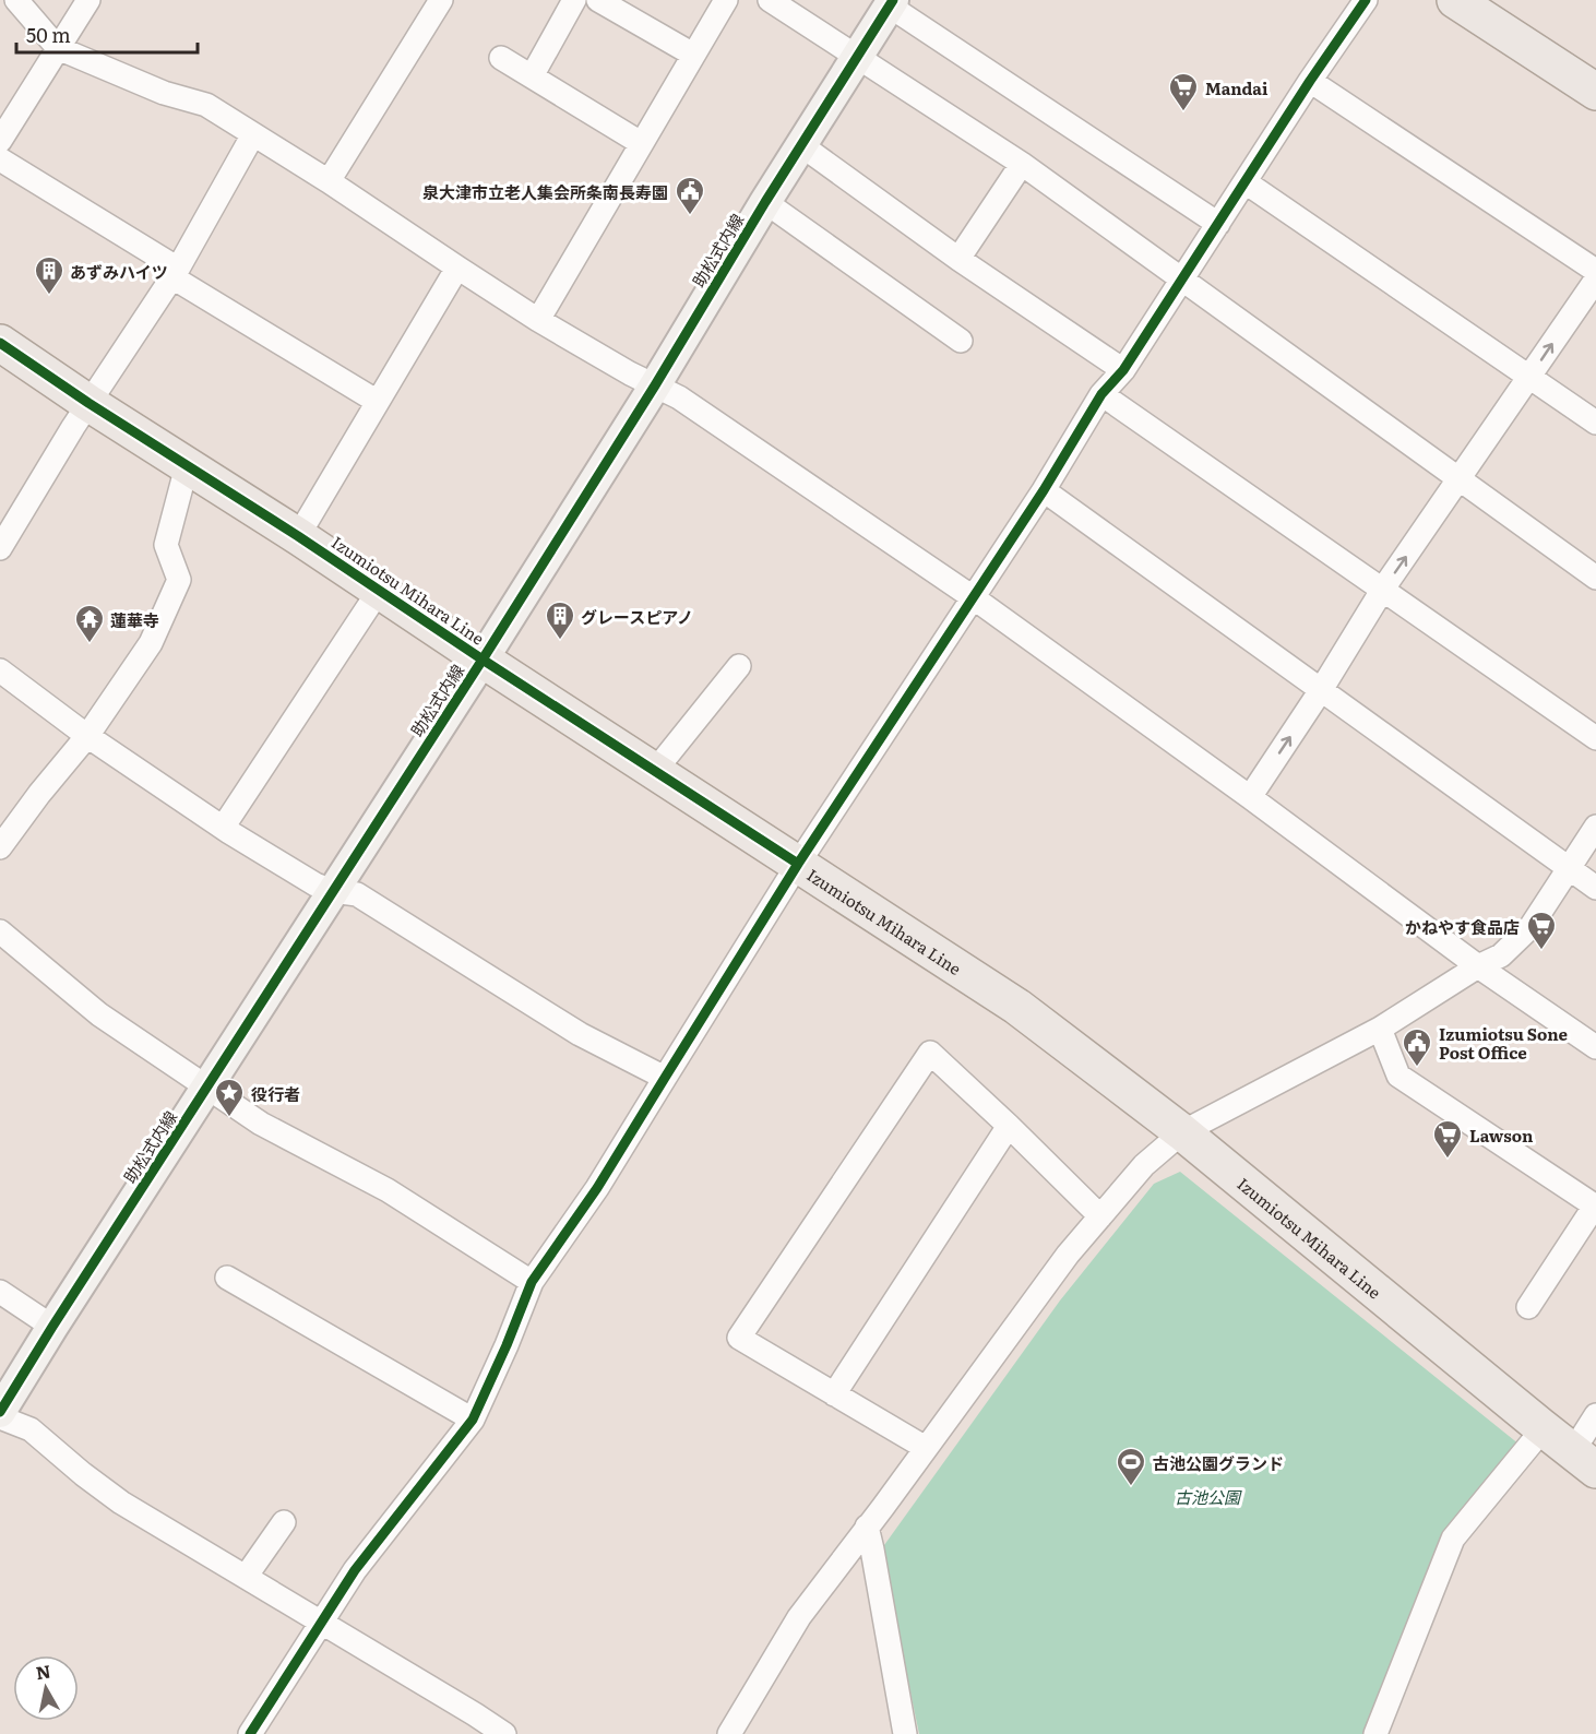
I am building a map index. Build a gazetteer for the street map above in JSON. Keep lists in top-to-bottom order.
{
  "streets": {
    "main road": ["Izumiotsu Mihara Line"],
    "street": ["助松式内線"]
  },
  "crossings": [
    ["助松式内線", "Izumiotsu Mihara Line"]
  ],
  "parks": ["古池公園"],
  "places": {
    "supermarket": ["Mandai", "かねやす食品店", "Lawson"],
    "public building": ["泉大津市立老人集会所条南長寿園", "Izumiotsu Sone Post Office"],
    "building": ["あずみハイツ", "グレースピアノ"],
    "temple": ["蓮華寺"],
    "place": ["役行者"],
    "sports": ["古池公園グランド"]
  },
  "scale_bar": "50 m",
  "north": "top"
}
